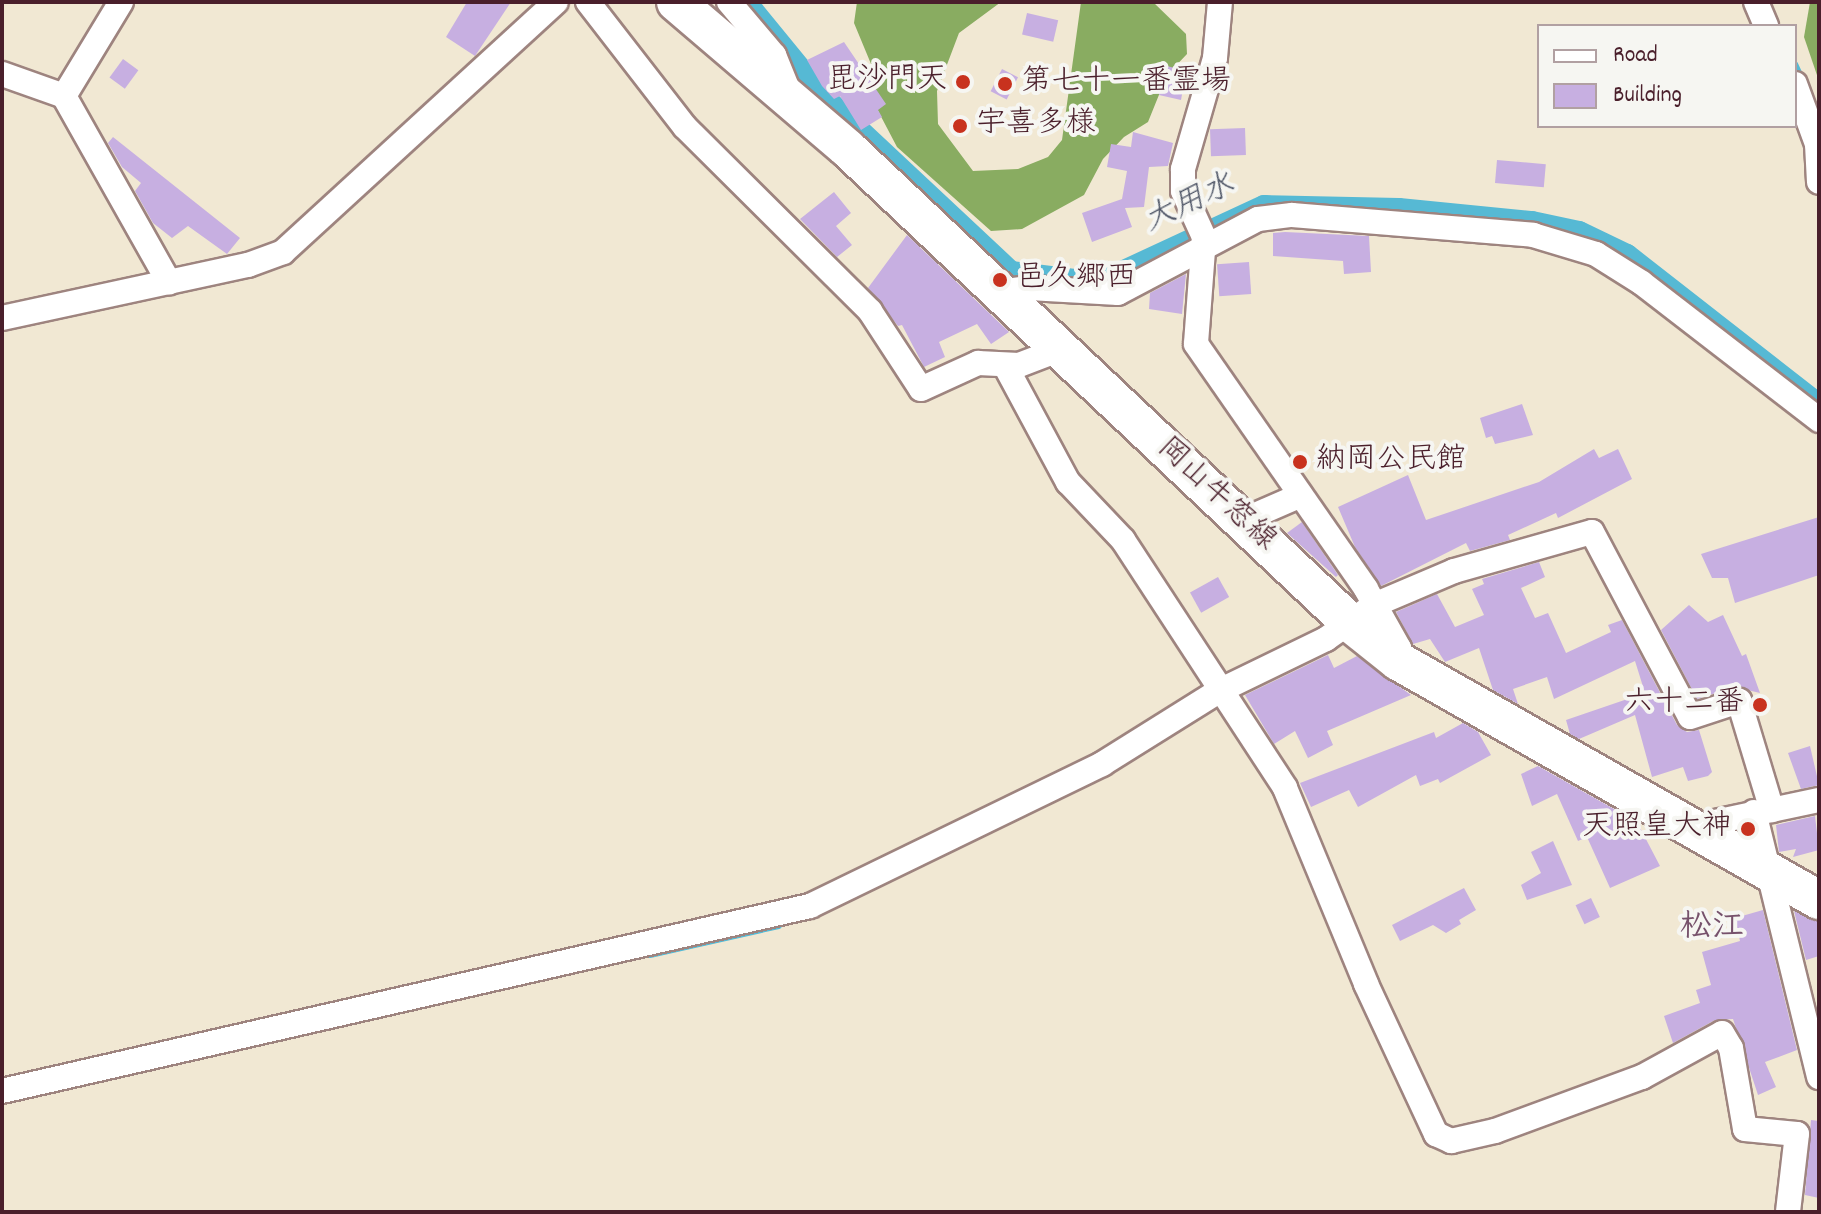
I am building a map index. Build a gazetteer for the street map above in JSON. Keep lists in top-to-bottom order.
{
  "streets": {
    "main road": ["岡山牛窓線"]
  },
  "districts": ["松江"],
  "water": ["大用水"],
  "places": [
    "毘沙門天",
    "第七十一番霊場",
    "宇喜多様",
    "邑久郷西",
    "納岡公民館",
    "六十二番",
    "天照皇大神"
  ],
  "legend": ["Road", "Building"]
}
